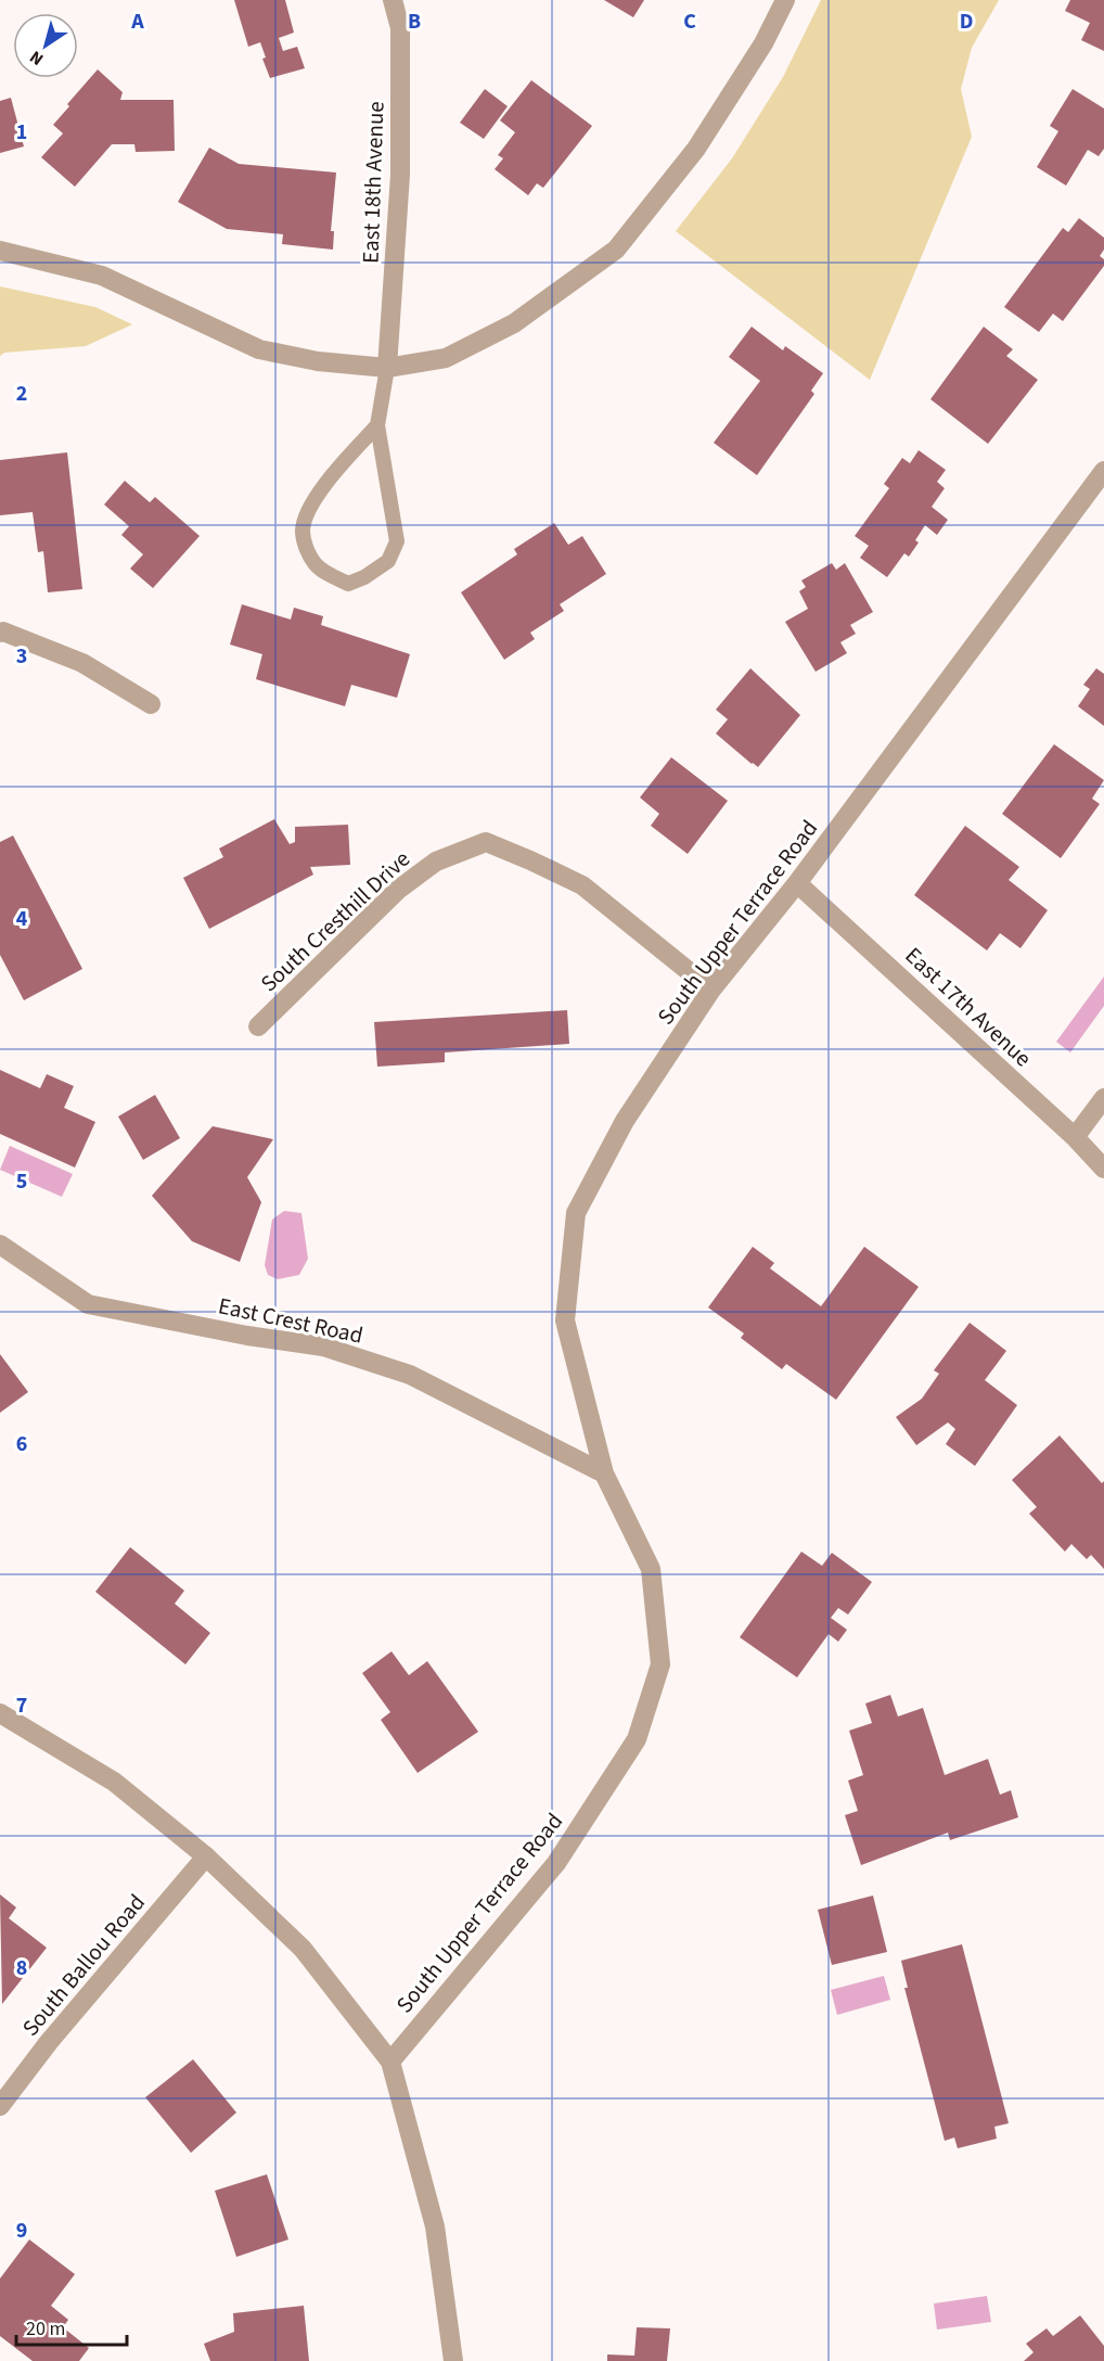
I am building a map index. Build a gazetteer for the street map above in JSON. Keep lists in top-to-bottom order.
{
  "streets": {
    "street": [
      "East 18th Avenue",
      "South Cresthill Drive",
      "South Upper Terrace Road",
      "East 17th Avenue",
      "East Crest Road",
      "South Ballou Road"
    ]
  },
  "crossings": [
    ["South Cresthill Drive", "South Upper Terrace Road"],
    ["South Upper Terrace Road", "East 17th Avenue"],
    ["South Upper Terrace Road", "East Crest Road"]
  ],
  "scale_bar": "20 m",
  "north": "bottom left",
  "grid": {
    "columns": [
      "A",
      "B",
      "C",
      "D"
    ],
    "rows": [
      "1",
      "2",
      "3",
      "4",
      "5",
      "6",
      "7",
      "8",
      "9"
    ]
  }
}
